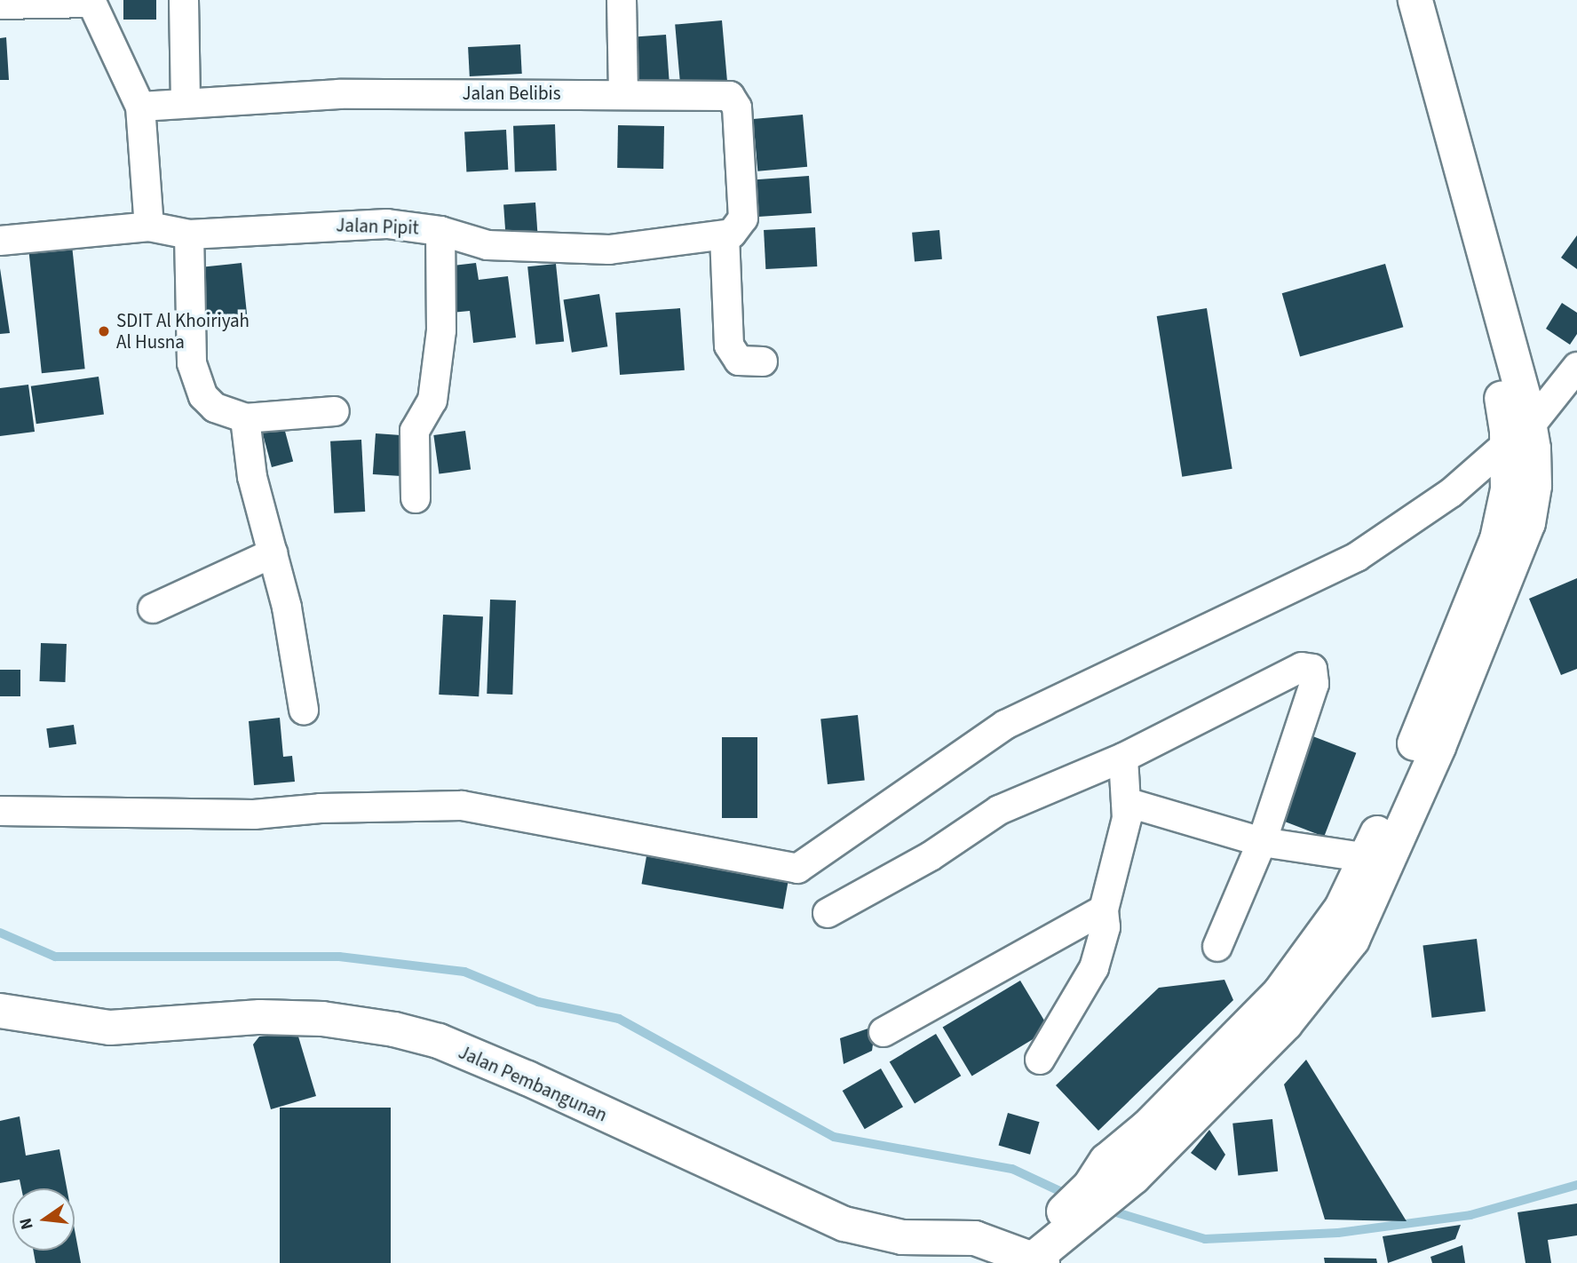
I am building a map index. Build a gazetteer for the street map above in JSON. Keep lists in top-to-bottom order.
{
  "streets": {
    "street": ["Jalan Belibis", "Jalan Pipit", "Jalan Pembangunan"]
  },
  "crossings": [
    ["Jalan Belibis", "Jalan Pipit"]
  ],
  "places": ["SDIT Al Khoiriyah Al Husna"],
  "north": "left"
}
